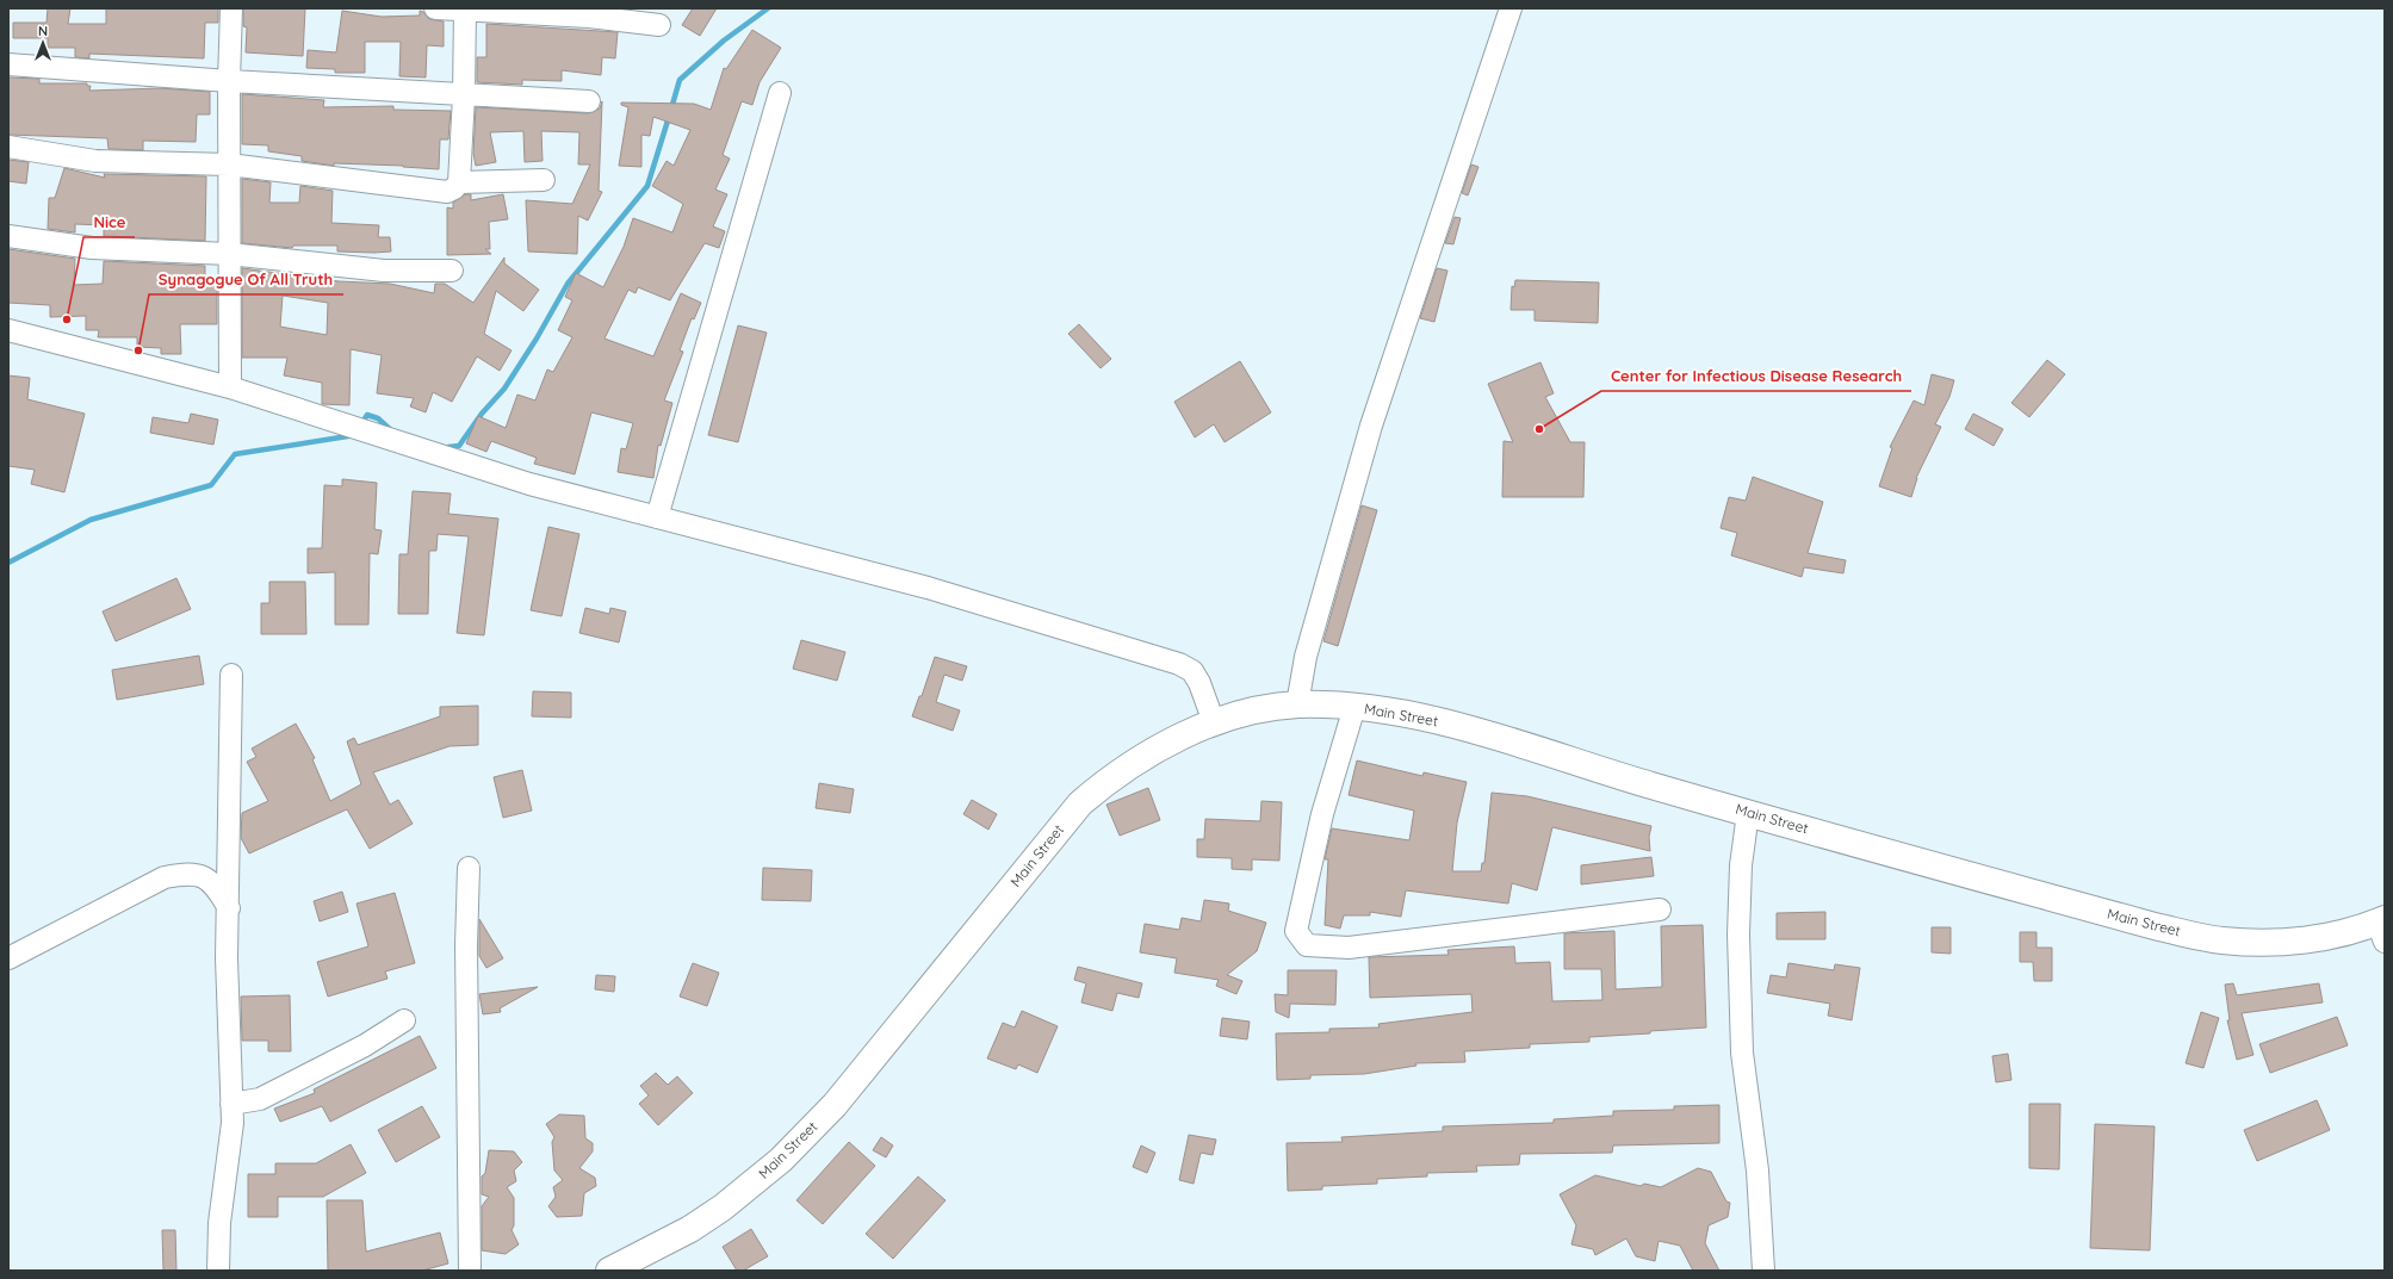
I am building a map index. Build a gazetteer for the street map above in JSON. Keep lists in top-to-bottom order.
{
  "streets": {
    "main road": ["Main Street"]
  },
  "places": ["Nice", "Synagogue Of All Truth", "Center for Infectious Disease Research"],
  "north": "top"
}
